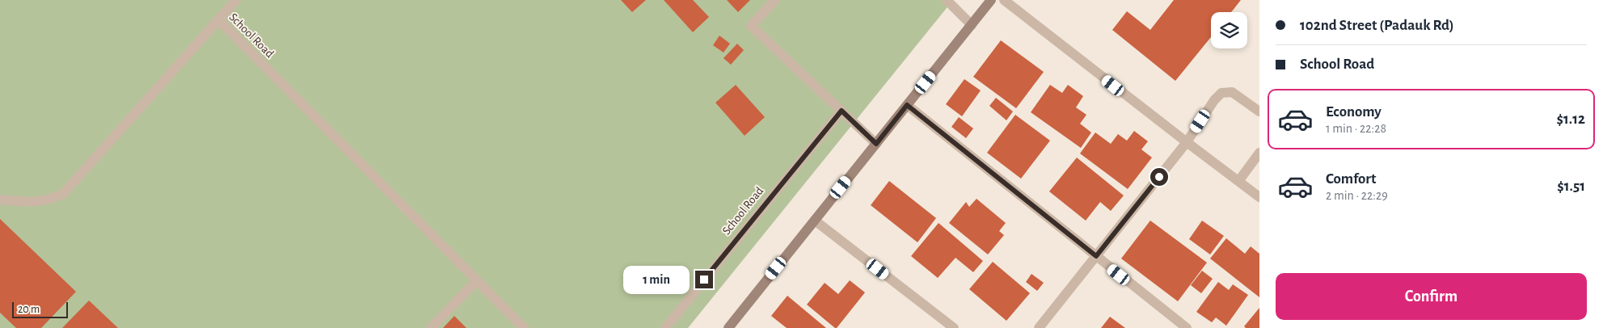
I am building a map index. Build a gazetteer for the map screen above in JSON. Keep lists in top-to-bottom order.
{
  "streets": {
    "lane": ["School Road"]
  },
  "scale_bar": "20 m",
  "page": {
    "banner": ["102nd Street (Padauk Rd)", "School Road"],
    "list": [
      {
        "name": "Economy",
        "note": "1 min · 22:28",
        "value": "$1.12"
      },
      {
        "name": "Comfort",
        "note": "2 min · 22:29",
        "value": "$1.51"
      }
    ],
    "buttons": "Confirm",
    "bubble": "1 min",
    "scale": "20 m"
  }
}
